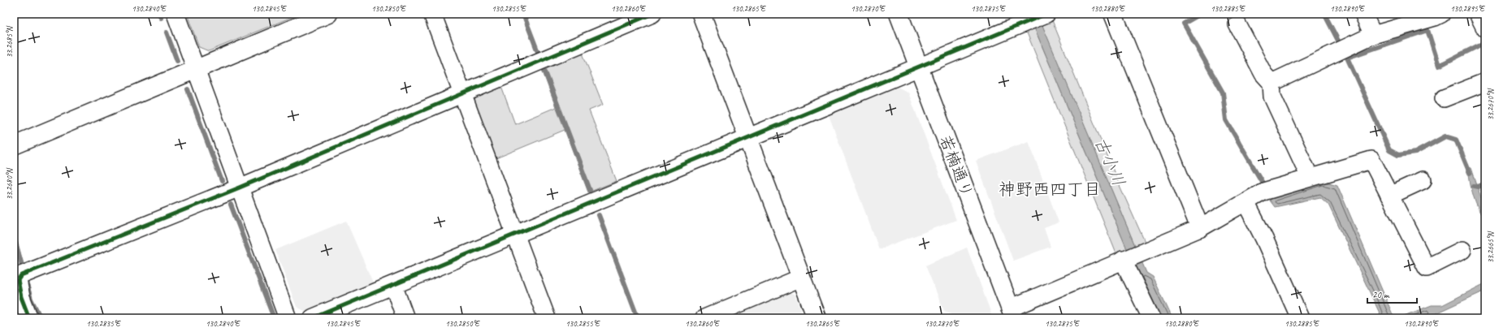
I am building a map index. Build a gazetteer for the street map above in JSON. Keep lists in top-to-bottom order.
{
  "streets": {
    "street": ["若楠通り"]
  },
  "districts": ["神野西四丁目"],
  "water": ["古小川"],
  "scale_bar": "20 m",
  "coordinates": [
    "130.2840°E",
    "130.2845°E",
    "130.2850°E",
    "130.2855°E",
    "130.2860°E",
    "130.2865°E",
    "130.2870°E",
    "130.2875°E",
    "130.2880°E",
    "130.2885°E",
    "130.2890°E",
    "130.2895°E",
    "33.2685°N",
    "33.2670°N",
    "33.2680°N",
    "33.2665°N",
    "130.2835°E"
  ]
}
